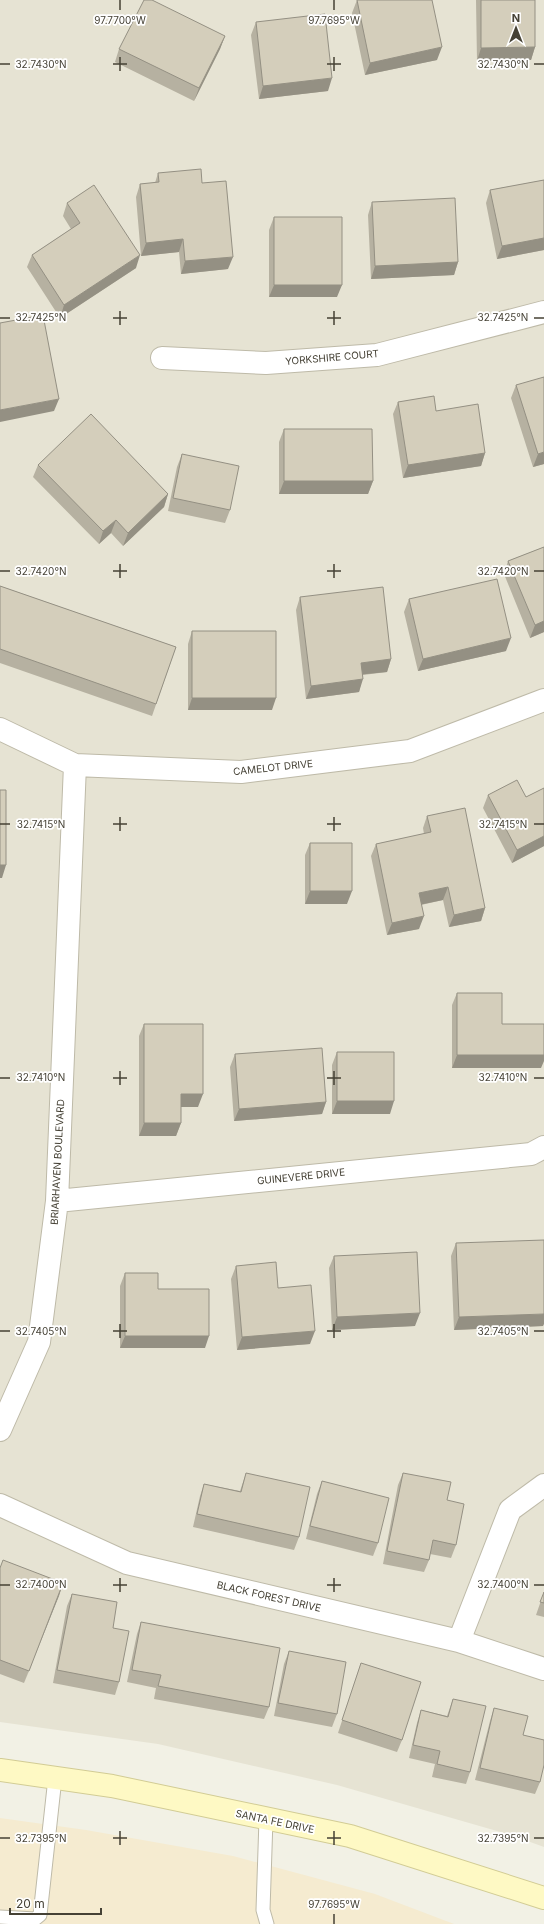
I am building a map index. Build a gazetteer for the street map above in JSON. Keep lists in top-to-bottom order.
{
  "streets": {
    "main road": ["SANTA FE DRIVE"],
    "street": [
      "YORKSHIRE COURT",
      "CAMELOT DRIVE",
      "BRIARHAVEN BOULEVARD",
      "GUINEVERE DRIVE",
      "BLACK FOREST DRIVE"
    ]
  },
  "crossings": [
    ["CAMELOT DRIVE", "BRIARHAVEN BOULEVARD"],
    ["BRIARHAVEN BOULEVARD", "GUINEVERE DRIVE"]
  ],
  "scale_bar": "20 m",
  "north": "top",
  "coordinates": [
    "97.7700°W",
    "97.7695°W",
    "32.7430°N",
    "32.7425°N",
    "32.7420°N",
    "32.7415°N",
    "32.7410°N",
    "32.7405°N",
    "32.7400°N",
    "32.7395°N"
  ]
}
